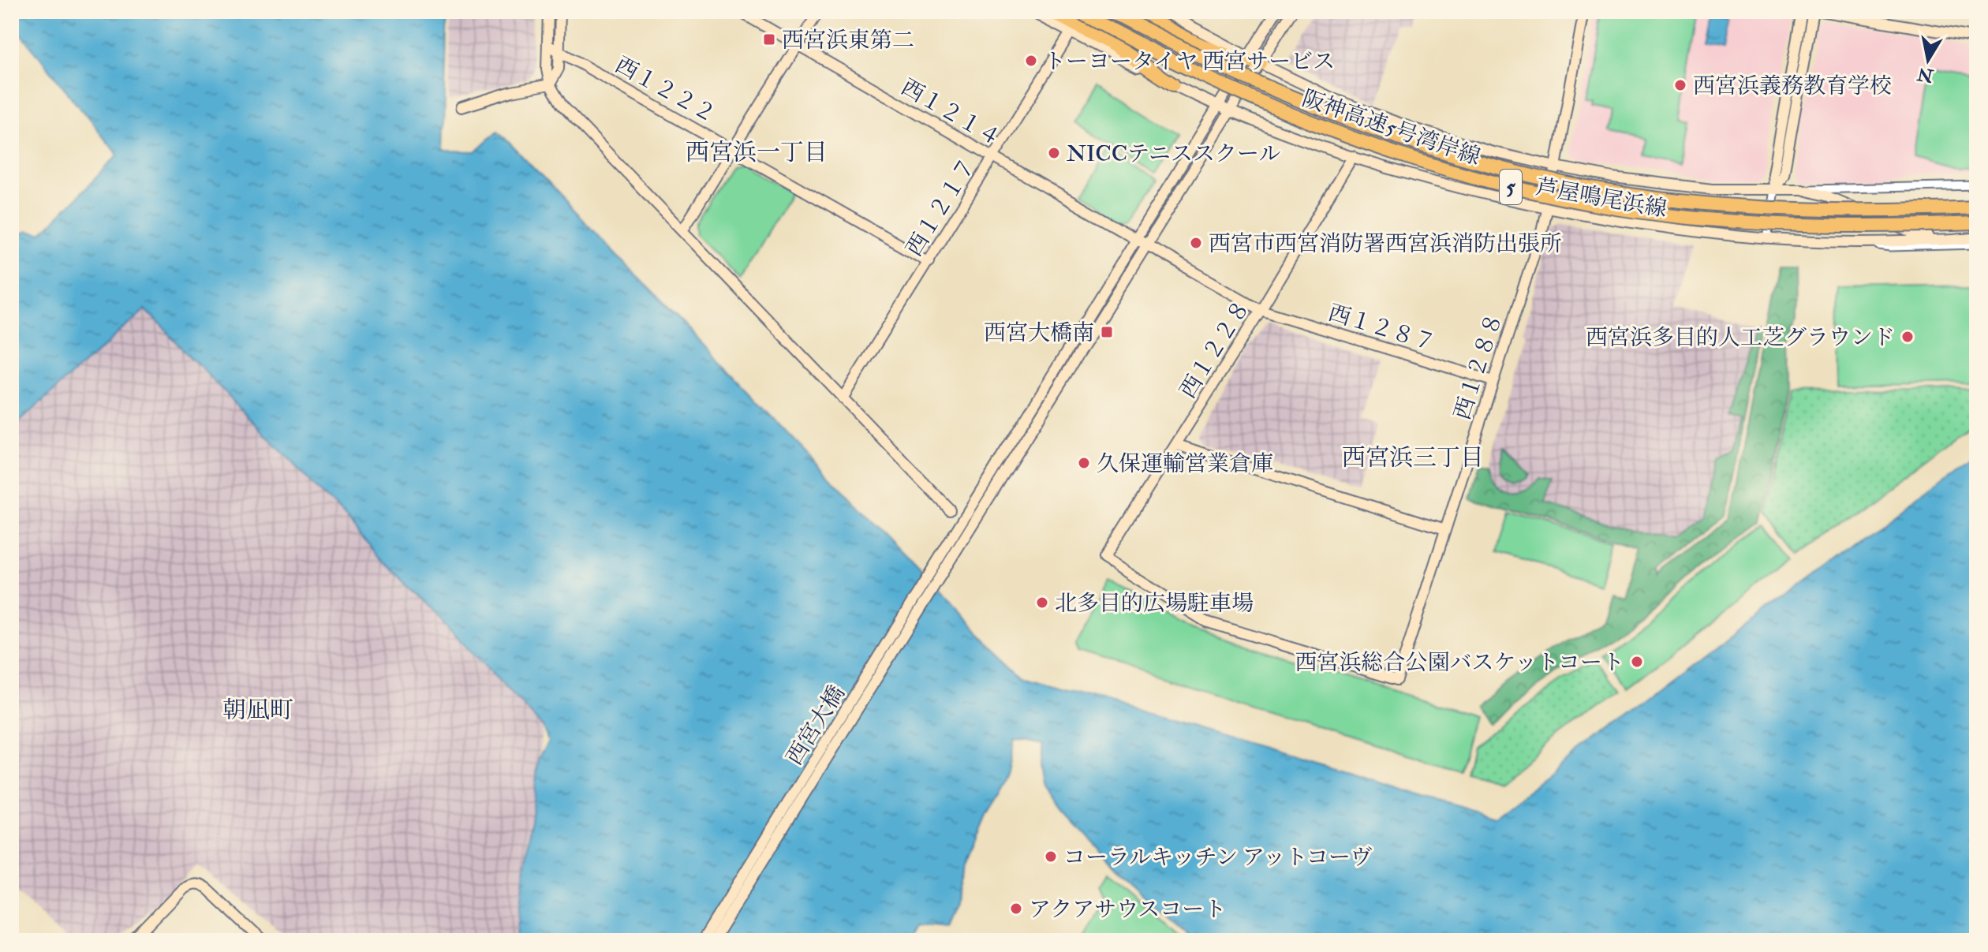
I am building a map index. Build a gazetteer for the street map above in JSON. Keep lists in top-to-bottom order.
{
  "streets": {
    "highway": ["阪神高速5号湾岸線", "5"],
    "street": [
      "西１２２２",
      "西１２１４",
      "芦屋鳴尾浜線",
      "西１２１７",
      "西１２８７",
      "西１２２８",
      "西１２８８",
      "西宮大橋"
    ]
  },
  "crossings": [
    ["西１２２２", "西１２１７"],
    ["西１２１４", "西１２１７"],
    ["西１２１４", "西１２８７"],
    ["芦屋鳴尾浜線", "西１２１７"],
    ["芦屋鳴尾浜線", "西１２２８"],
    ["芦屋鳴尾浜線", "西１２８８"],
    ["西１２８７", "西１２２８"],
    ["西１２８７", "西１２８８"],
    ["西１２２８", "西１２８８"]
  ],
  "districts": ["西宮浜一丁目", "西宮浜三丁目", "朝凪町"],
  "places": {
    "transit": ["西宮浜東第二", "西宮大橋南"],
    "other": [
      "トーヨータイヤ 西宮サービス",
      "西宮浜義務教育学校",
      "NICCテニススクール",
      "西宮市西宮消防署西宮浜消防出張所",
      "西宮浜多目的人工芝グラウンド",
      "久保運輸営業倉庫",
      "北多目的広場駐車場",
      "西宮浜総合公園バスケットコート",
      "コーラルキッチン アットコーヴ",
      "アクアサウスコート"
    ]
  },
  "north": "bottom"
}
